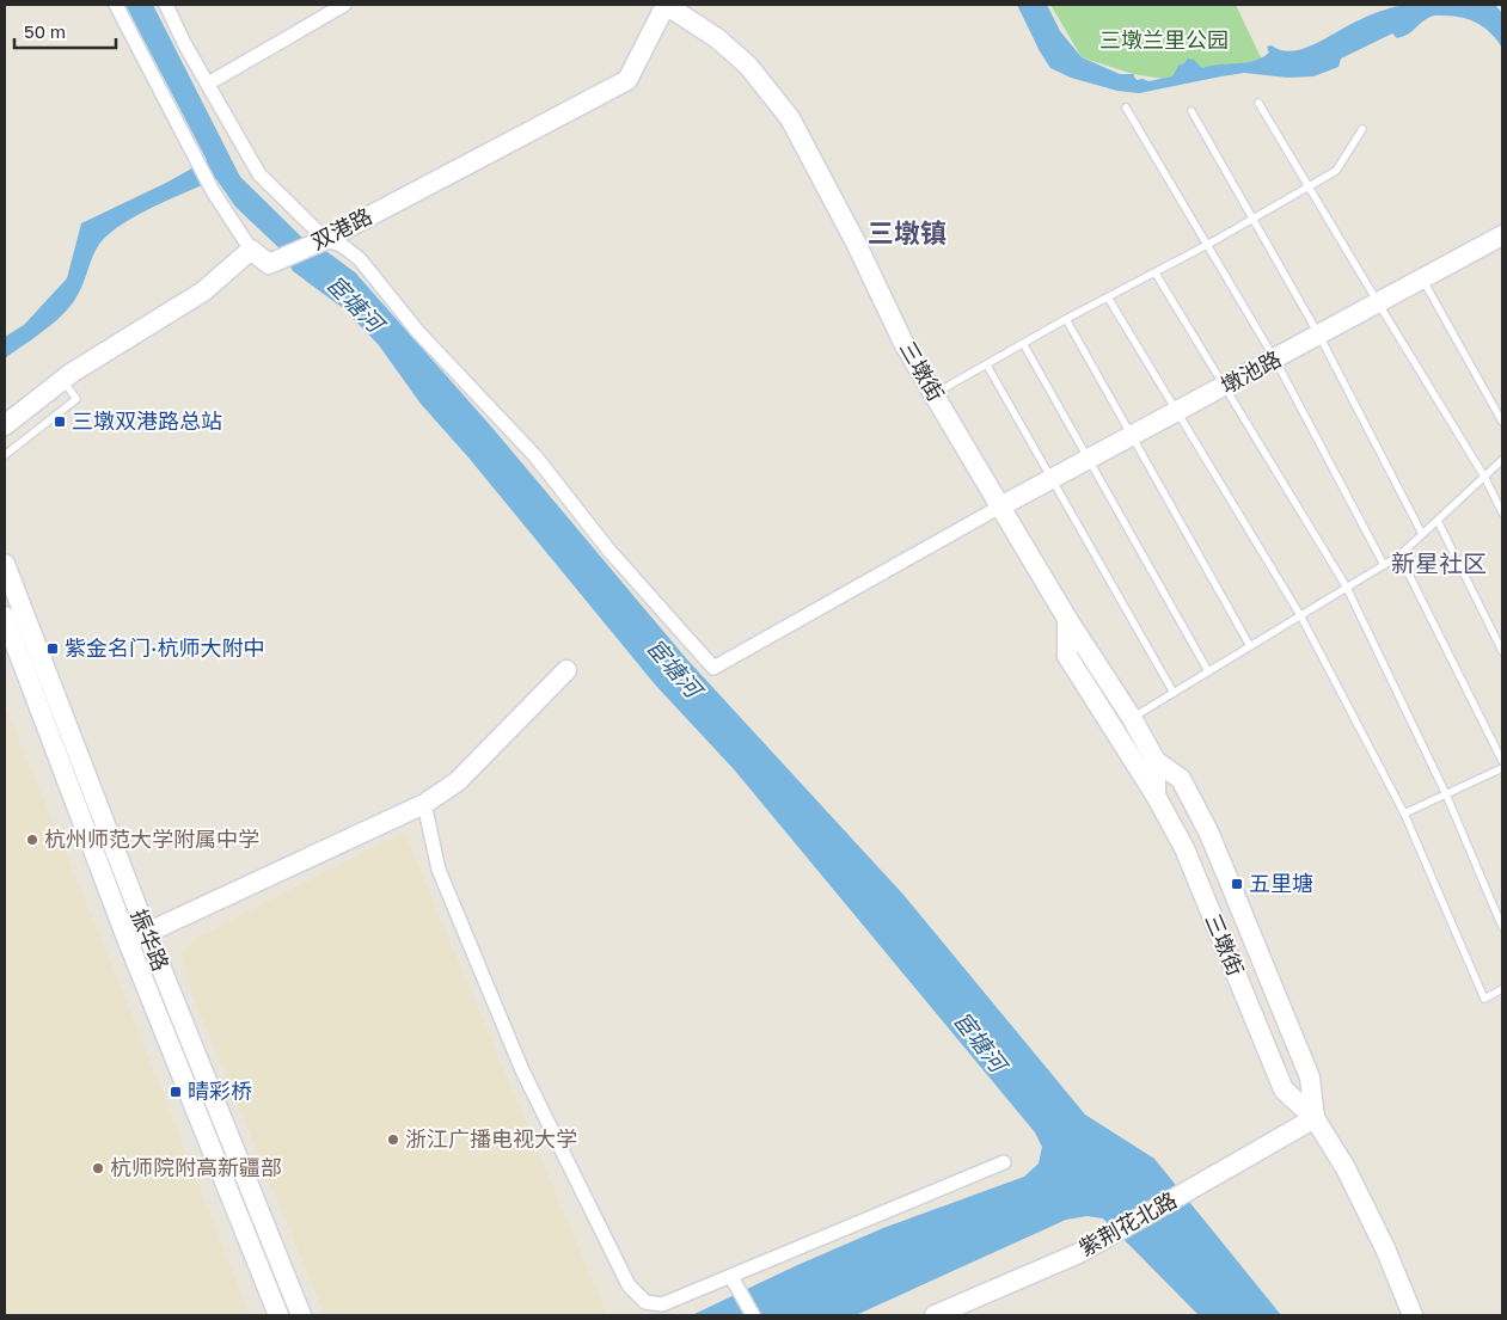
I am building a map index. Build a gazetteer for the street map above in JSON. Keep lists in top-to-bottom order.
{
  "streets": {
    "street": [
      "双港路",
      "三墩街",
      "墩池路",
      "振华路",
      "紫荆花北路"
    ]
  },
  "crossings": [
    ["双港路", "三墩街"],
    ["三墩街", "墩池路"],
    ["三墩街", "紫荆花北路"]
  ],
  "districts": ["三墩镇", "新星社区"],
  "water": ["宦塘河"],
  "parks": ["三墩兰里公园"],
  "places": {
    "transit": [
      "三墩双港路总站",
      "紫金名门·杭师大附中",
      "五里塘",
      "晴彩桥"
    ],
    "other": ["杭州师范大学附属中学", "浙江广播电视大学", "杭师院附高新疆部"]
  },
  "scale_bar": "50 m"
}
